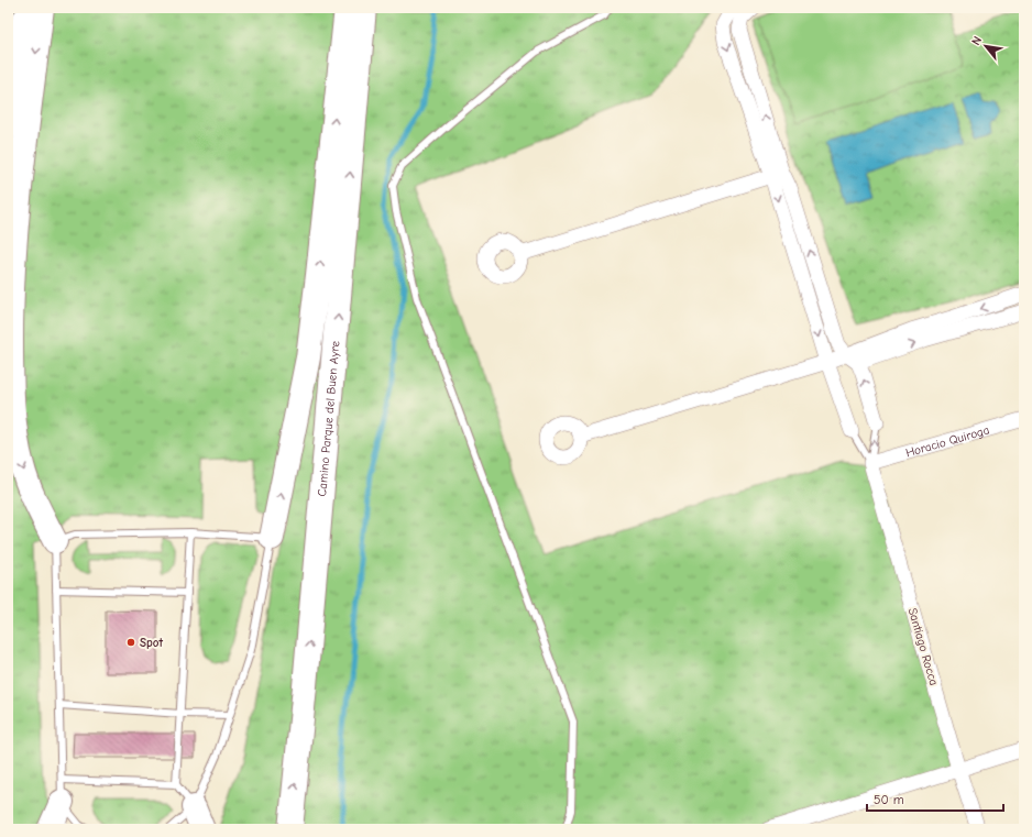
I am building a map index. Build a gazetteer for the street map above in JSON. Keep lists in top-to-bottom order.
{
  "streets": {
    "highway": ["Camino Parque del Buen Ayre"],
    "street": ["Horacio Quiroga", "Santiago Rocca"]
  },
  "crossings": [
    ["Horacio Quiroga", "Santiago Rocca"]
  ],
  "places": ["Spot"],
  "scale_bar": "50 m",
  "north": "top left"
}
